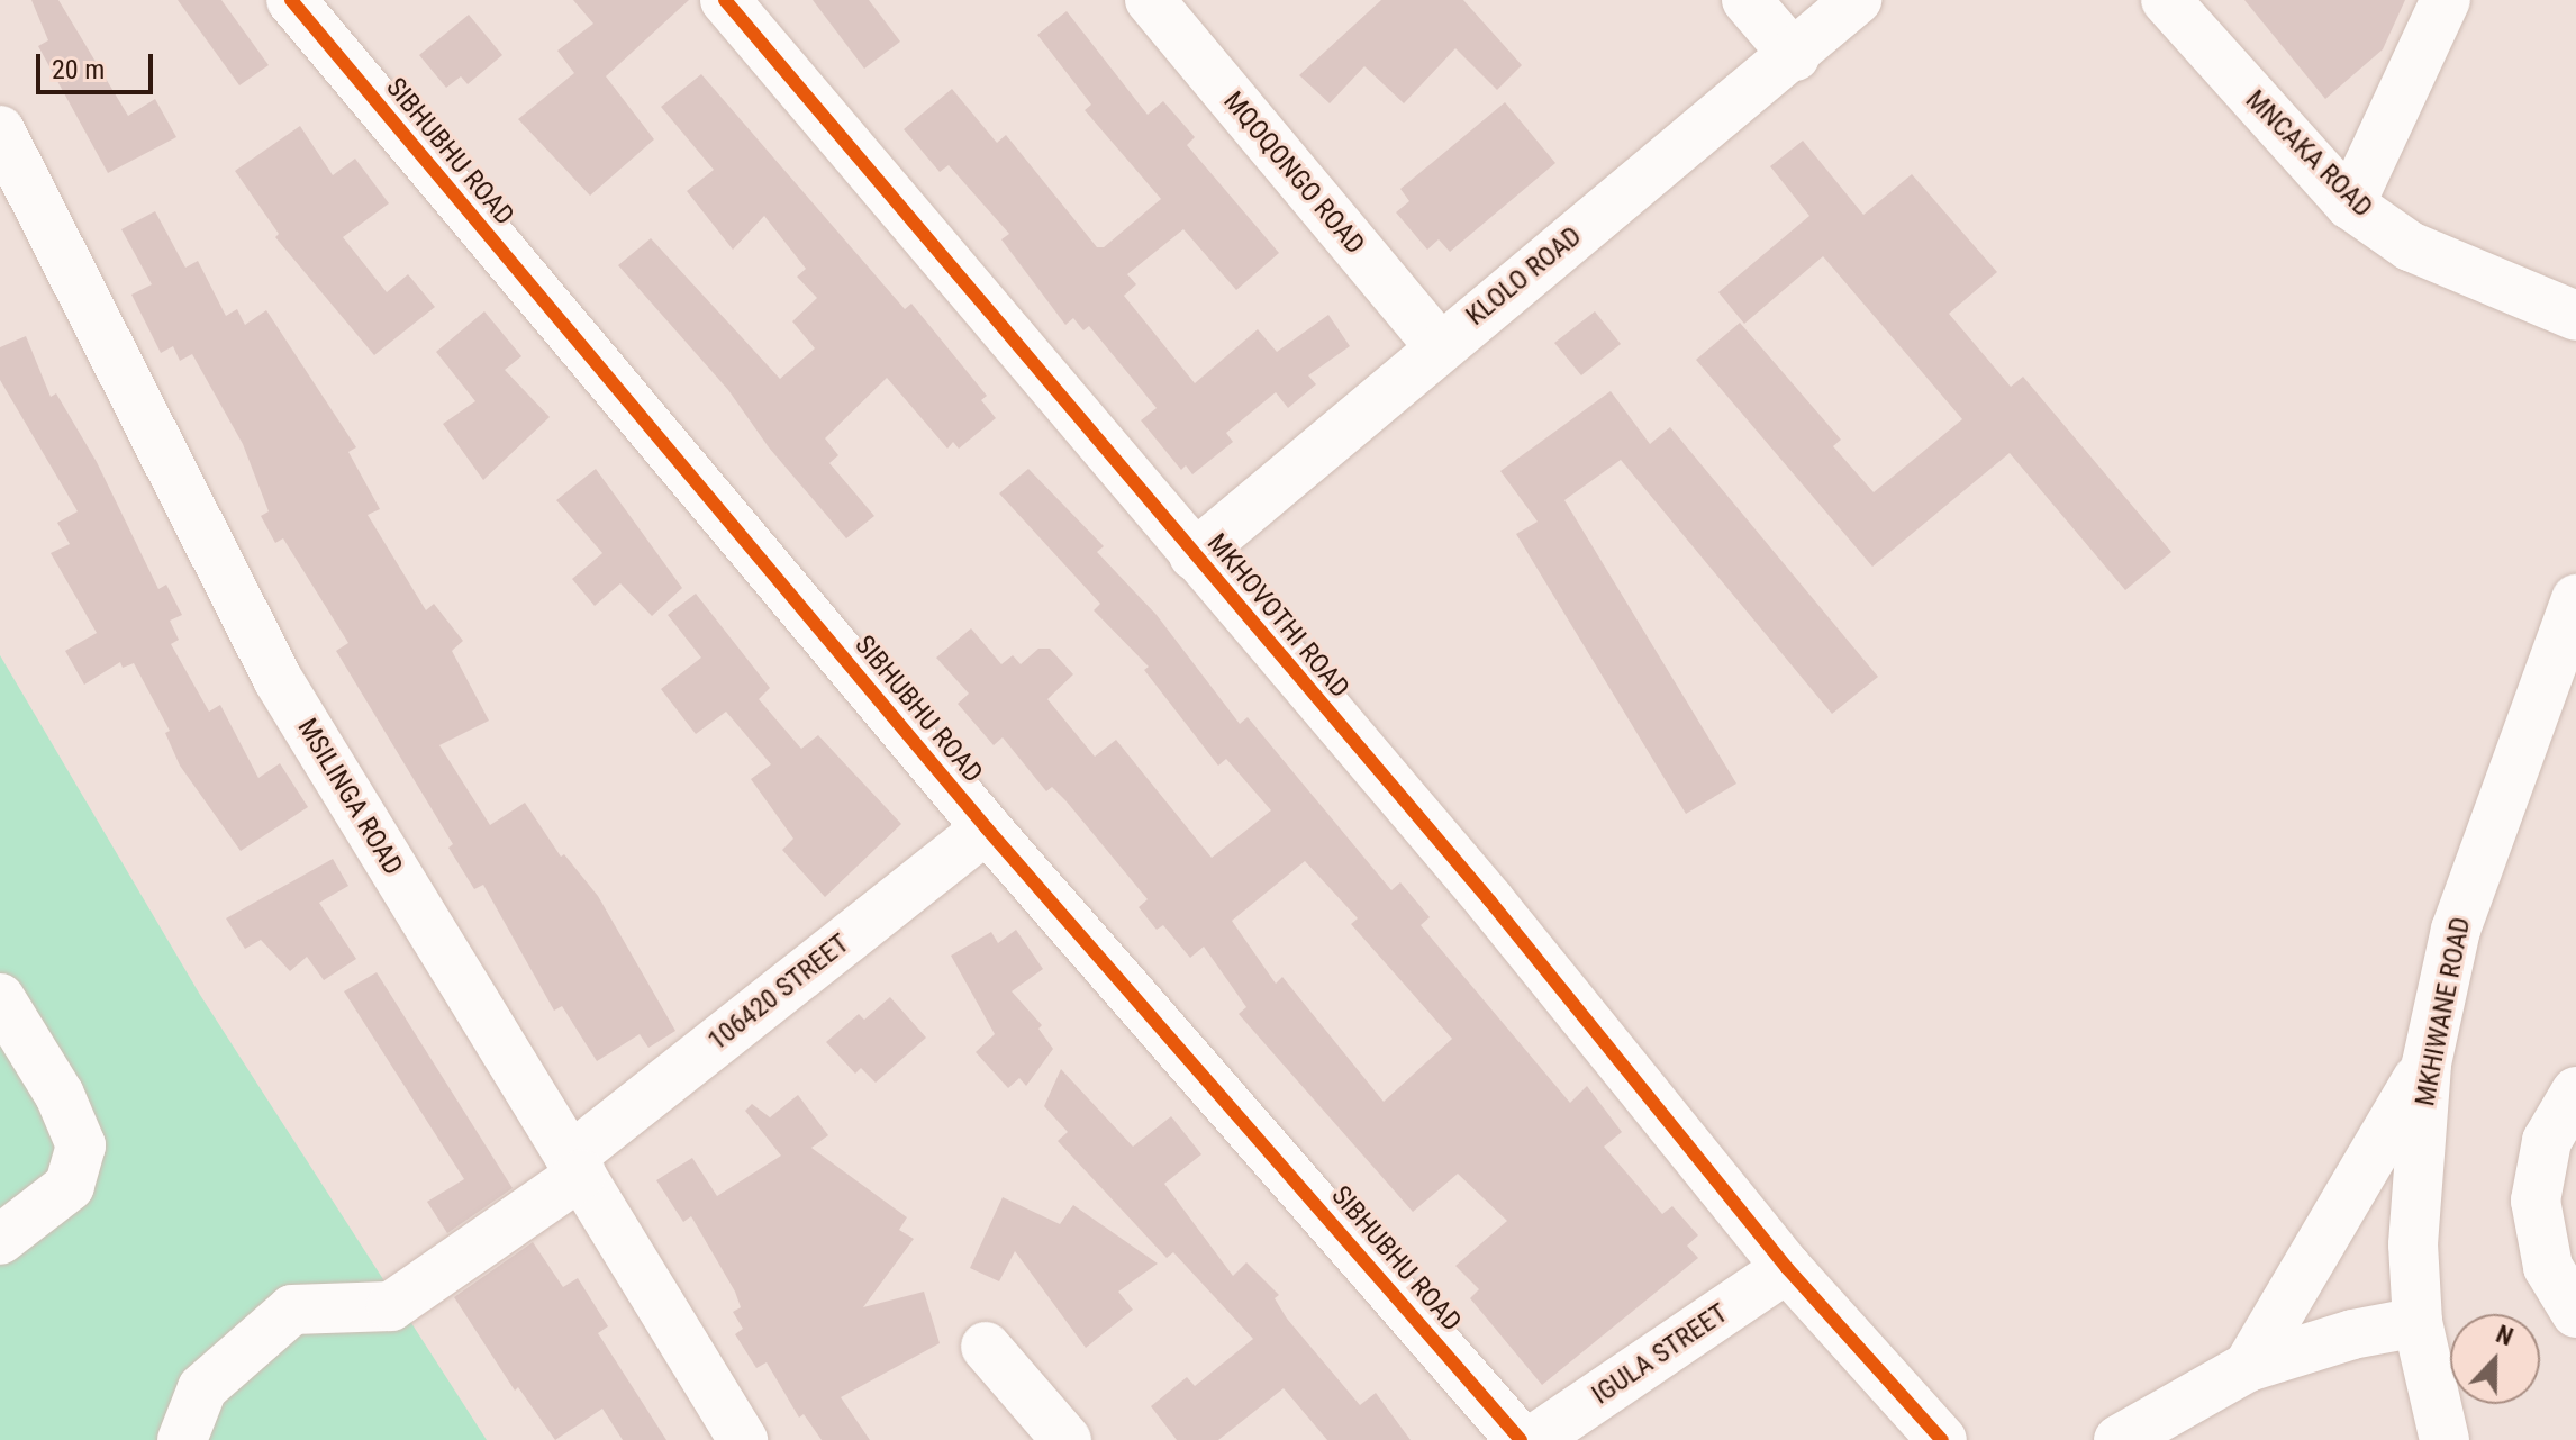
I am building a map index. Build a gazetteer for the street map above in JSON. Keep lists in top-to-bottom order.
{
  "streets": {
    "street": [
      "SIBHUBHU ROAD",
      "MNCAKA ROAD",
      "MQOQONGO ROAD",
      "KLOLO ROAD",
      "MKHOVOTHI ROAD",
      "MSILINGA ROAD",
      "106420 STREET",
      "MKHIWANE ROAD",
      "IGULA STREET"
    ]
  },
  "crossings": [
    ["SIBHUBHU ROAD", "106420 STREET"],
    ["MQOQONGO ROAD", "KLOLO ROAD"],
    ["KLOLO ROAD", "MKHOVOTHI ROAD"],
    ["MKHOVOTHI ROAD", "IGULA STREET"],
    ["MSILINGA ROAD", "106420 STREET"]
  ],
  "scale_bar": "20 m",
  "north": "top"
}
